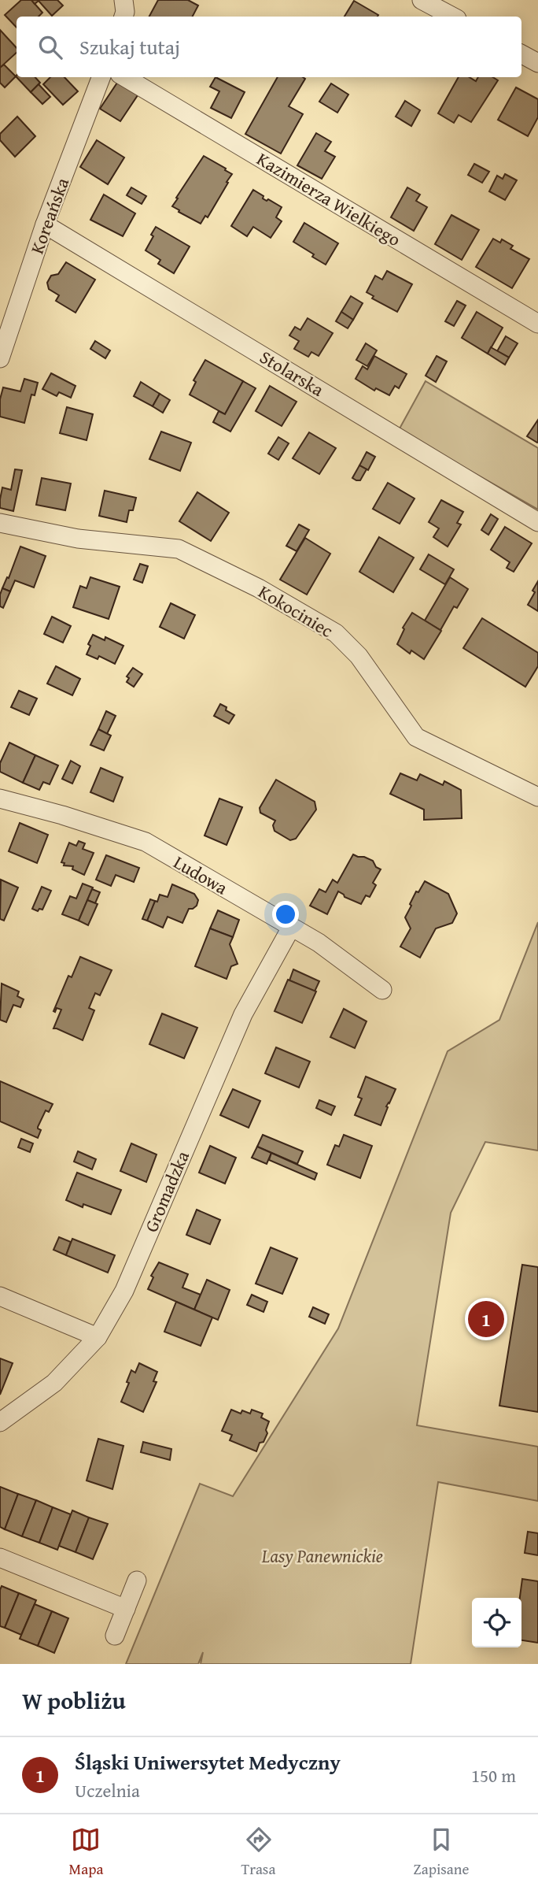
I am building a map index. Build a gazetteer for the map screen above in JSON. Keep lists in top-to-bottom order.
{
  "streets": {
    "street": [
      "Kazimierza Wielkiego",
      "Koreańska",
      "Stolarska",
      "Kokociniec",
      "Ludowa",
      "Gromadzka"
    ]
  },
  "crossings": [
    ["Koreańska", "Stolarska"],
    ["Ludowa", "Gromadzka"]
  ],
  "parks": ["Lasy Panewnickie"],
  "page": {
    "search": "Szukaj tutaj",
    "pins": "1",
    "heading": "W pobliżu",
    "list": [
      {
        "mark": "1",
        "name": "Śląski Uniwersytet Medyczny",
        "note": "Uczelnia",
        "value": "150 m"
      }
    ],
    "nav": ["Mapa", "Trasa", "Zapisane"]
  }
}
